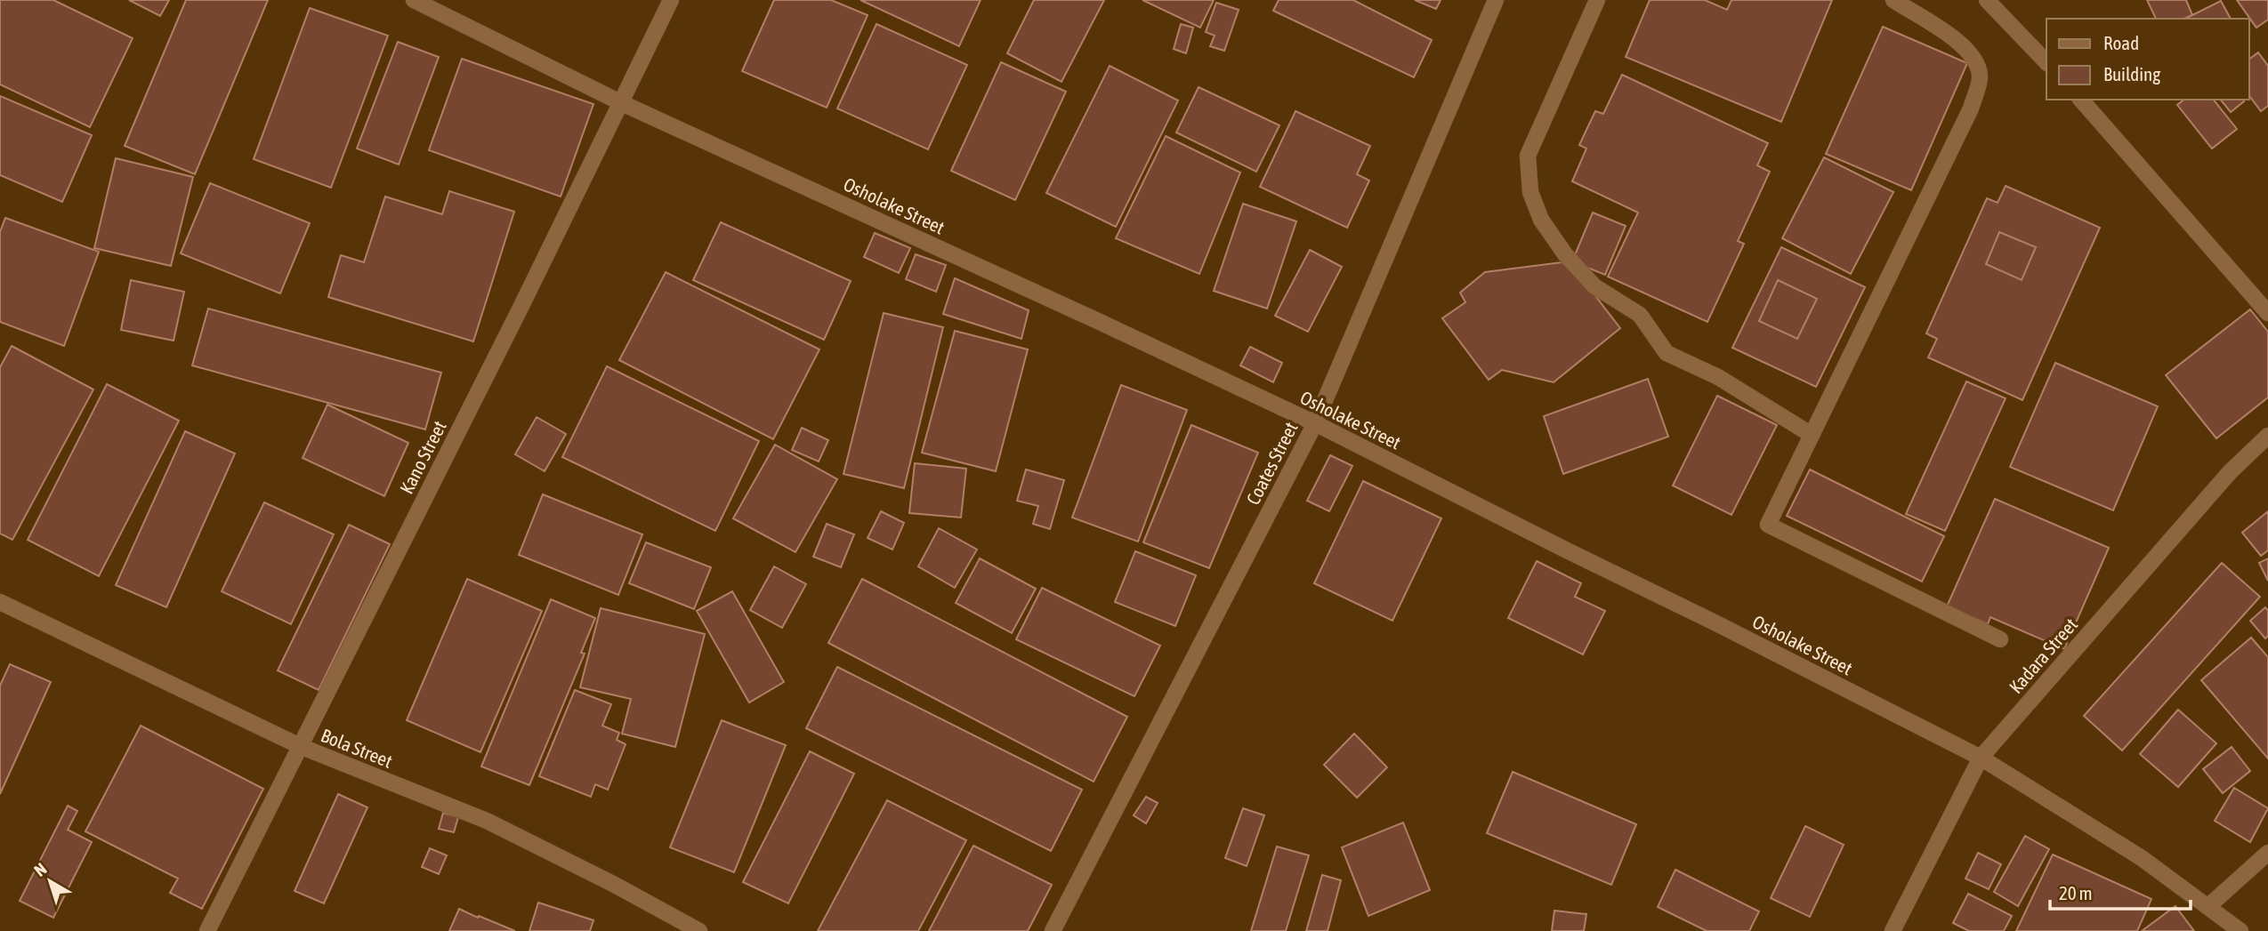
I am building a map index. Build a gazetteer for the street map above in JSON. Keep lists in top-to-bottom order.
{
  "streets": {
    "street": [
      "Osholake Street",
      "Kano Street",
      "Coates Street",
      "Kadara Street",
      "Bola Street"
    ]
  },
  "crossings": [
    ["Osholake Street", "Kano Street"],
    ["Osholake Street", "Coates Street"],
    ["Osholake Street", "Kadara Street"],
    ["Kano Street", "Bola Street"]
  ],
  "legend": ["Road", "Building"],
  "scale_bar": "20 m",
  "north": "top left"
}
